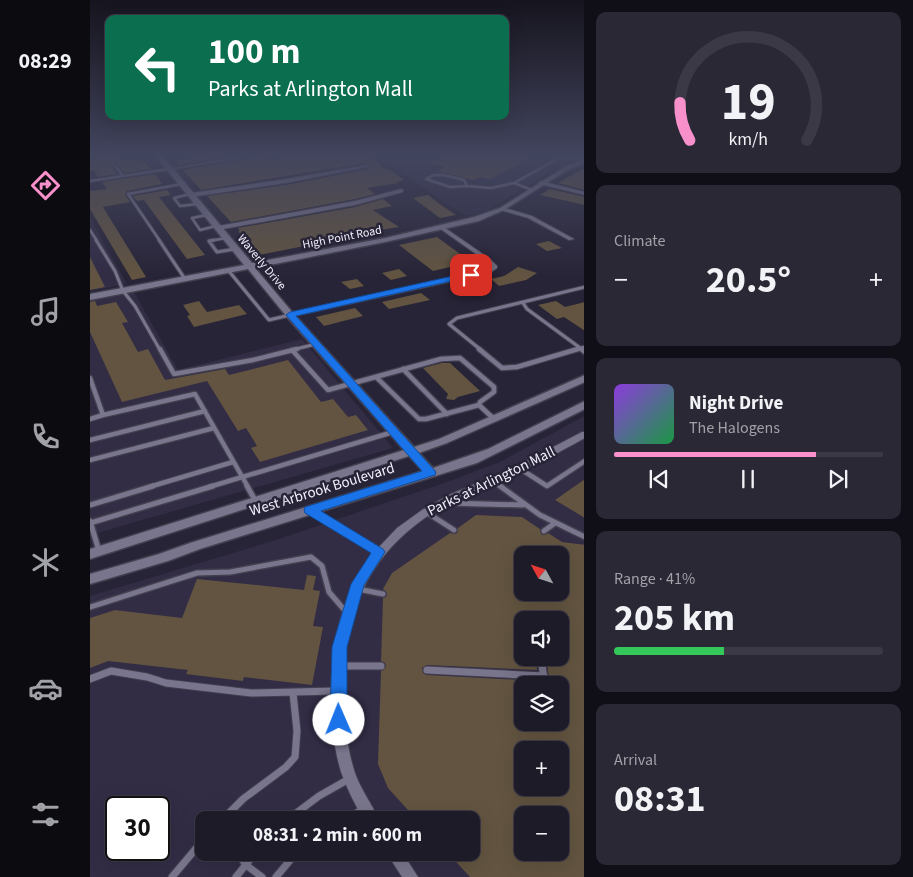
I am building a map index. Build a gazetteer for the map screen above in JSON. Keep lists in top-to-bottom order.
{
  "streets": {
    "street": [
      "High Point Road",
      "Waverly Drive",
      "Parks at Arlington Mall",
      "West Arbrook Boulevard"
    ]
  },
  "crossings": [
    ["High Point Road", "Waverly Drive"],
    ["Waverly Drive", "West Arbrook Boulevard"]
  ],
  "north": "top left",
  "page": {
    "tabs": "08:29",
    "turn": ["100 m", "Parks at Arlington Mall"],
    "tile": [
      "Climate",
      ["Range · 41%", "205 km"],
      ["Arrival", "08:31"]
    ],
    "heat": ["−", "20.5°", "+"],
    "song": ["Night Drive", "The Halogens"],
    "map_buttons": ["+", "−"],
    "limit": "30",
    "trip": "08:31 · 2 min · 600 m",
    "gauge": ["19", "km/h"]
  }
}
